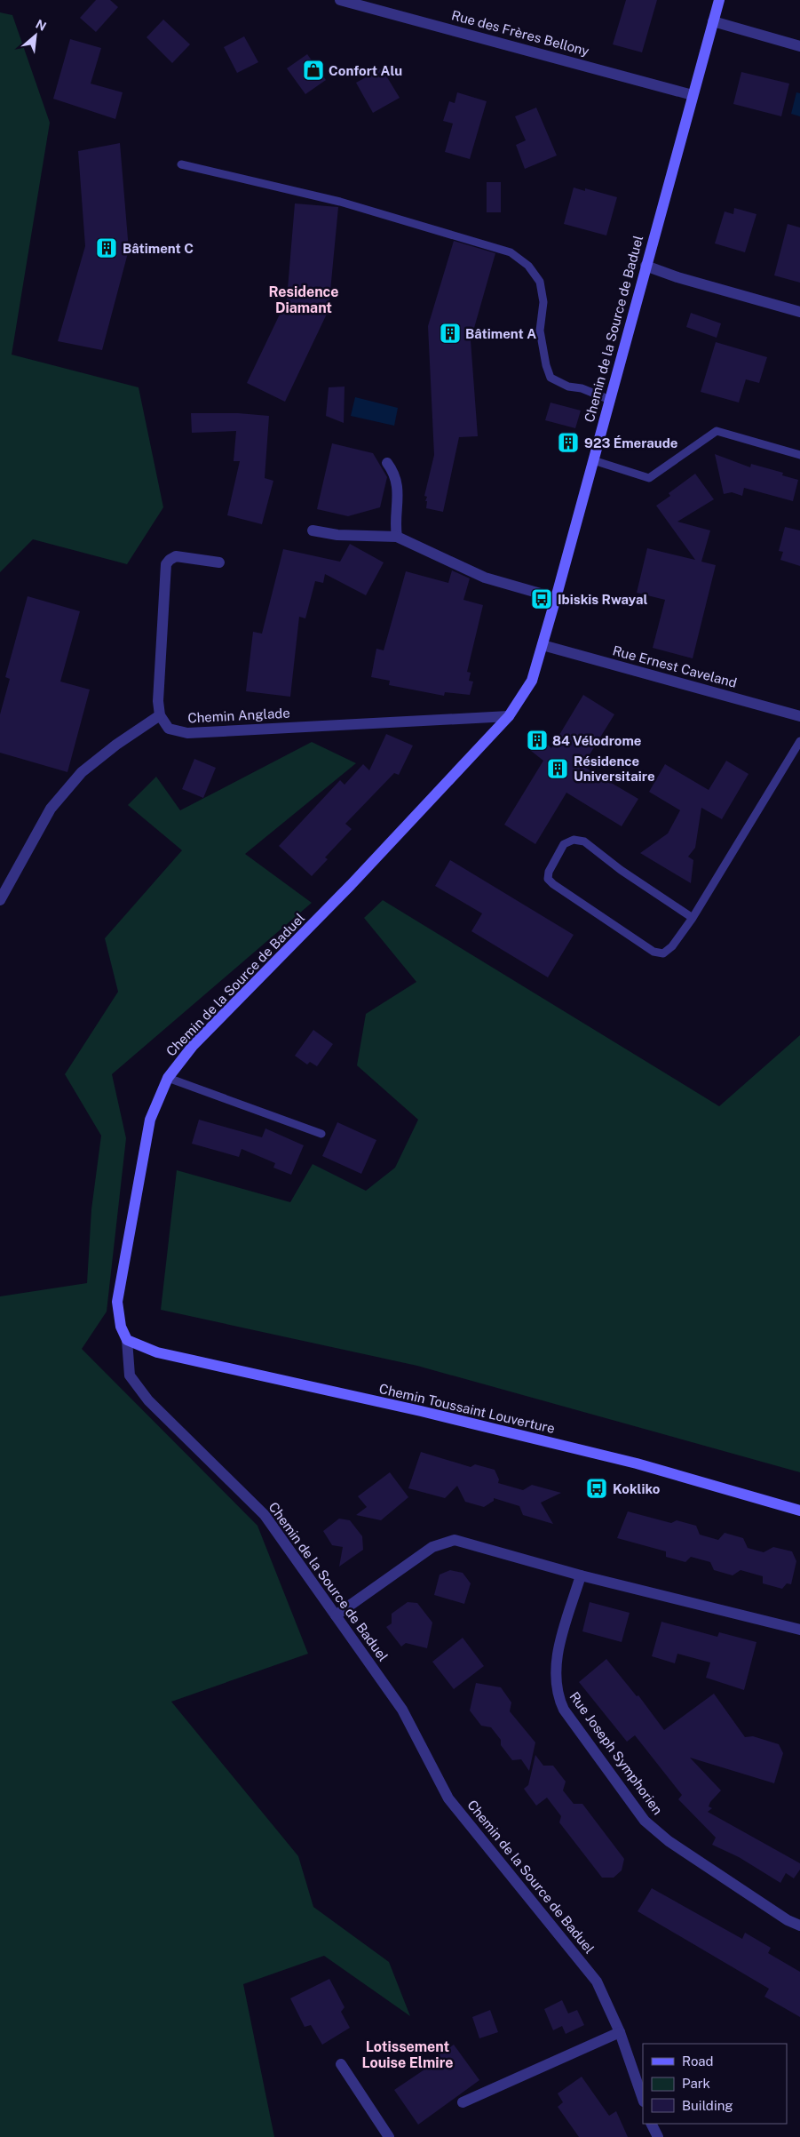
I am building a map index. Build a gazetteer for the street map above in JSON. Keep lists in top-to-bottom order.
{
  "streets": {
    "street": [
      "Rue des Frères Bellony",
      "Chemin de la Source de Baduel",
      "Rue Ernest Caveland",
      "Chemin Anglade",
      "Chemin Toussaint Louverture",
      "Rue Joseph Symphorien"
    ]
  },
  "crossings": [
    ["Rue des Frères Bellony", "Chemin de la Source de Baduel"],
    ["Chemin de la Source de Baduel", "Rue Ernest Caveland"],
    ["Chemin de la Source de Baduel", "Chemin Anglade"],
    ["Chemin de la Source de Baduel", "Chemin Toussaint Louverture"]
  ],
  "districts": ["Residence Diamant", "Lotissement Louise Elmire"],
  "places": {
    "shop": ["Confort Alu"],
    "building": [
      "Bâtiment C",
      "Bâtiment A",
      "923 Émeraude",
      "84 Vélodrome",
      "Résidence Universitaire"
    ],
    "bus stop": ["Ibiskis Rwayal", "Kokliko"]
  },
  "legend": ["Road", "Park", "Building"],
  "north": "top right"
}
